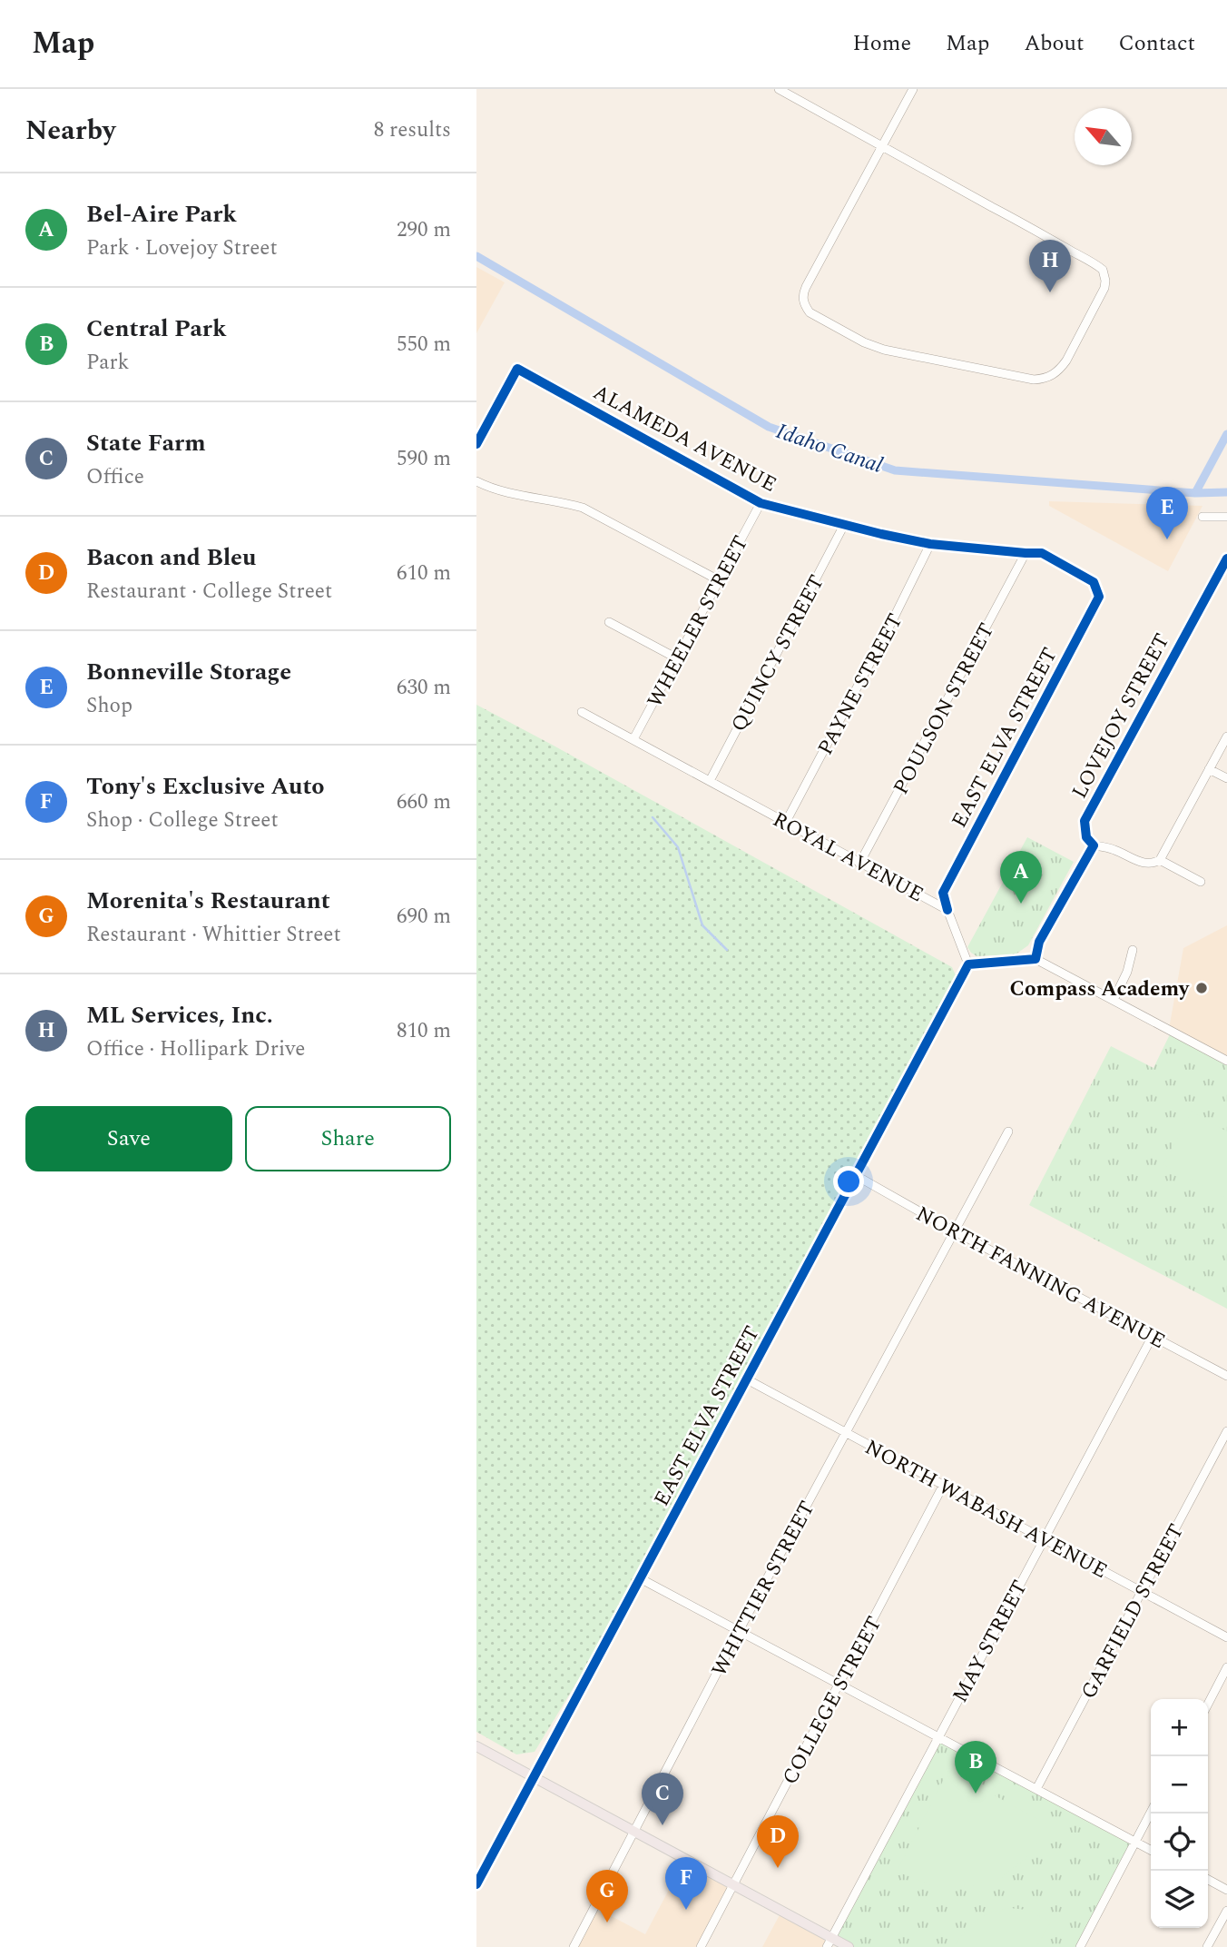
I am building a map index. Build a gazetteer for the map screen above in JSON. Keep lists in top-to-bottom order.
{
  "streets": {
    "street": [
      "ALAMEDA AVENUE",
      "WHEELER STREET",
      "QUINCY STREET",
      "PAYNE STREET",
      "POULSON STREET",
      "LOVEJOY STREET",
      "EAST ELVA STREET",
      "ROYAL AVENUE",
      "NORTH FANNING AVENUE",
      "NORTH WABASH AVENUE",
      "WHITTIER STREET",
      "GARFIELD STREET",
      "MAY STREET",
      "COLLEGE STREET"
    ]
  },
  "crossings": [
    ["ALAMEDA AVENUE", "WHEELER STREET"],
    ["ALAMEDA AVENUE", "QUINCY STREET"],
    ["ALAMEDA AVENUE", "PAYNE STREET"],
    ["ALAMEDA AVENUE", "POULSON STREET"],
    ["ALAMEDA AVENUE", "EAST ELVA STREET"],
    ["WHEELER STREET", "ROYAL AVENUE"],
    ["QUINCY STREET", "ROYAL AVENUE"],
    ["PAYNE STREET", "ROYAL AVENUE"],
    ["POULSON STREET", "ROYAL AVENUE"],
    ["EAST ELVA STREET", "ROYAL AVENUE"],
    ["EAST ELVA STREET", "NORTH FANNING AVENUE"],
    ["EAST ELVA STREET", "NORTH WABASH AVENUE"],
    ["NORTH FANNING AVENUE", "WHITTIER STREET"],
    ["NORTH FANNING AVENUE", "MAY STREET"],
    ["NORTH WABASH AVENUE", "WHITTIER STREET"],
    ["NORTH WABASH AVENUE", "GARFIELD STREET"],
    ["NORTH WABASH AVENUE", "MAY STREET"],
    ["NORTH WABASH AVENUE", "COLLEGE STREET"]
  ],
  "water": ["Idaho Canal"],
  "places": ["Compass Academy"],
  "north": "top left",
  "page": {
    "header": "Map",
    "nav": [
      "Home",
      "Map",
      "About",
      "Contact"
    ],
    "heading": ["Nearby", "8 results"],
    "list": [
      {
        "mark": "A",
        "name": "Bel-Aire Park",
        "note": "Park · Lovejoy Street",
        "value": "290 m"
      },
      {
        "mark": "B",
        "name": "Central Park",
        "note": "Park",
        "value": "550 m"
      },
      {
        "mark": "C",
        "name": "State Farm",
        "note": "Office",
        "value": "590 m"
      },
      {
        "mark": "D",
        "name": "Bacon and Bleu",
        "note": "Restaurant · College Street",
        "value": "610 m"
      },
      {
        "mark": "E",
        "name": "Bonneville Storage",
        "note": "Shop",
        "value": "630 m"
      },
      {
        "mark": "F",
        "name": "Tony's Exclusive Auto",
        "note": "Shop · College Street",
        "value": "660 m"
      },
      {
        "mark": "G",
        "name": "Morenita's Restaurant",
        "note": "Restaurant · Whittier Street",
        "value": "690 m"
      },
      {
        "mark": "H",
        "name": "ML Services, Inc.",
        "note": "Office · Hollipark Drive",
        "value": "810 m"
      }
    ],
    "pins": [
      "H",
      "E",
      "A",
      "B",
      "C",
      "D",
      "F",
      "G"
    ],
    "buttons": ["Save", "Share"],
    "map_buttons": ["+", "−"]
  }
}
